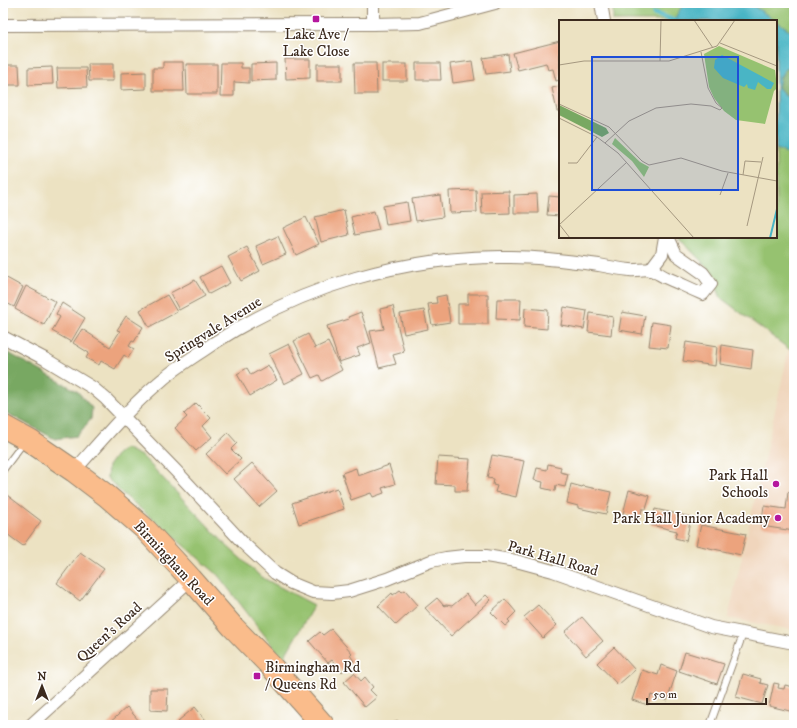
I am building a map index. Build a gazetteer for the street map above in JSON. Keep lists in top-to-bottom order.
{
  "streets": {
    "highway": ["Birmingham Road"],
    "street": ["Springvale Avenue", "Park Hall Road", "Queen's Road"]
  },
  "crossings": [
    ["Springvale Avenue", "Park Hall Road"],
    ["Springvale Avenue", "Birmingham Road"],
    ["Birmingham Road", "Queen's Road"]
  ],
  "places": {
    "transit": ["Lake Ave / Lake Close", "Birmingham Rd / Queens Rd"],
    "other": ["Park Hall Schools", "Park Hall Junior Academy"]
  },
  "scale_bar": "50 m",
  "north": "top"
}
